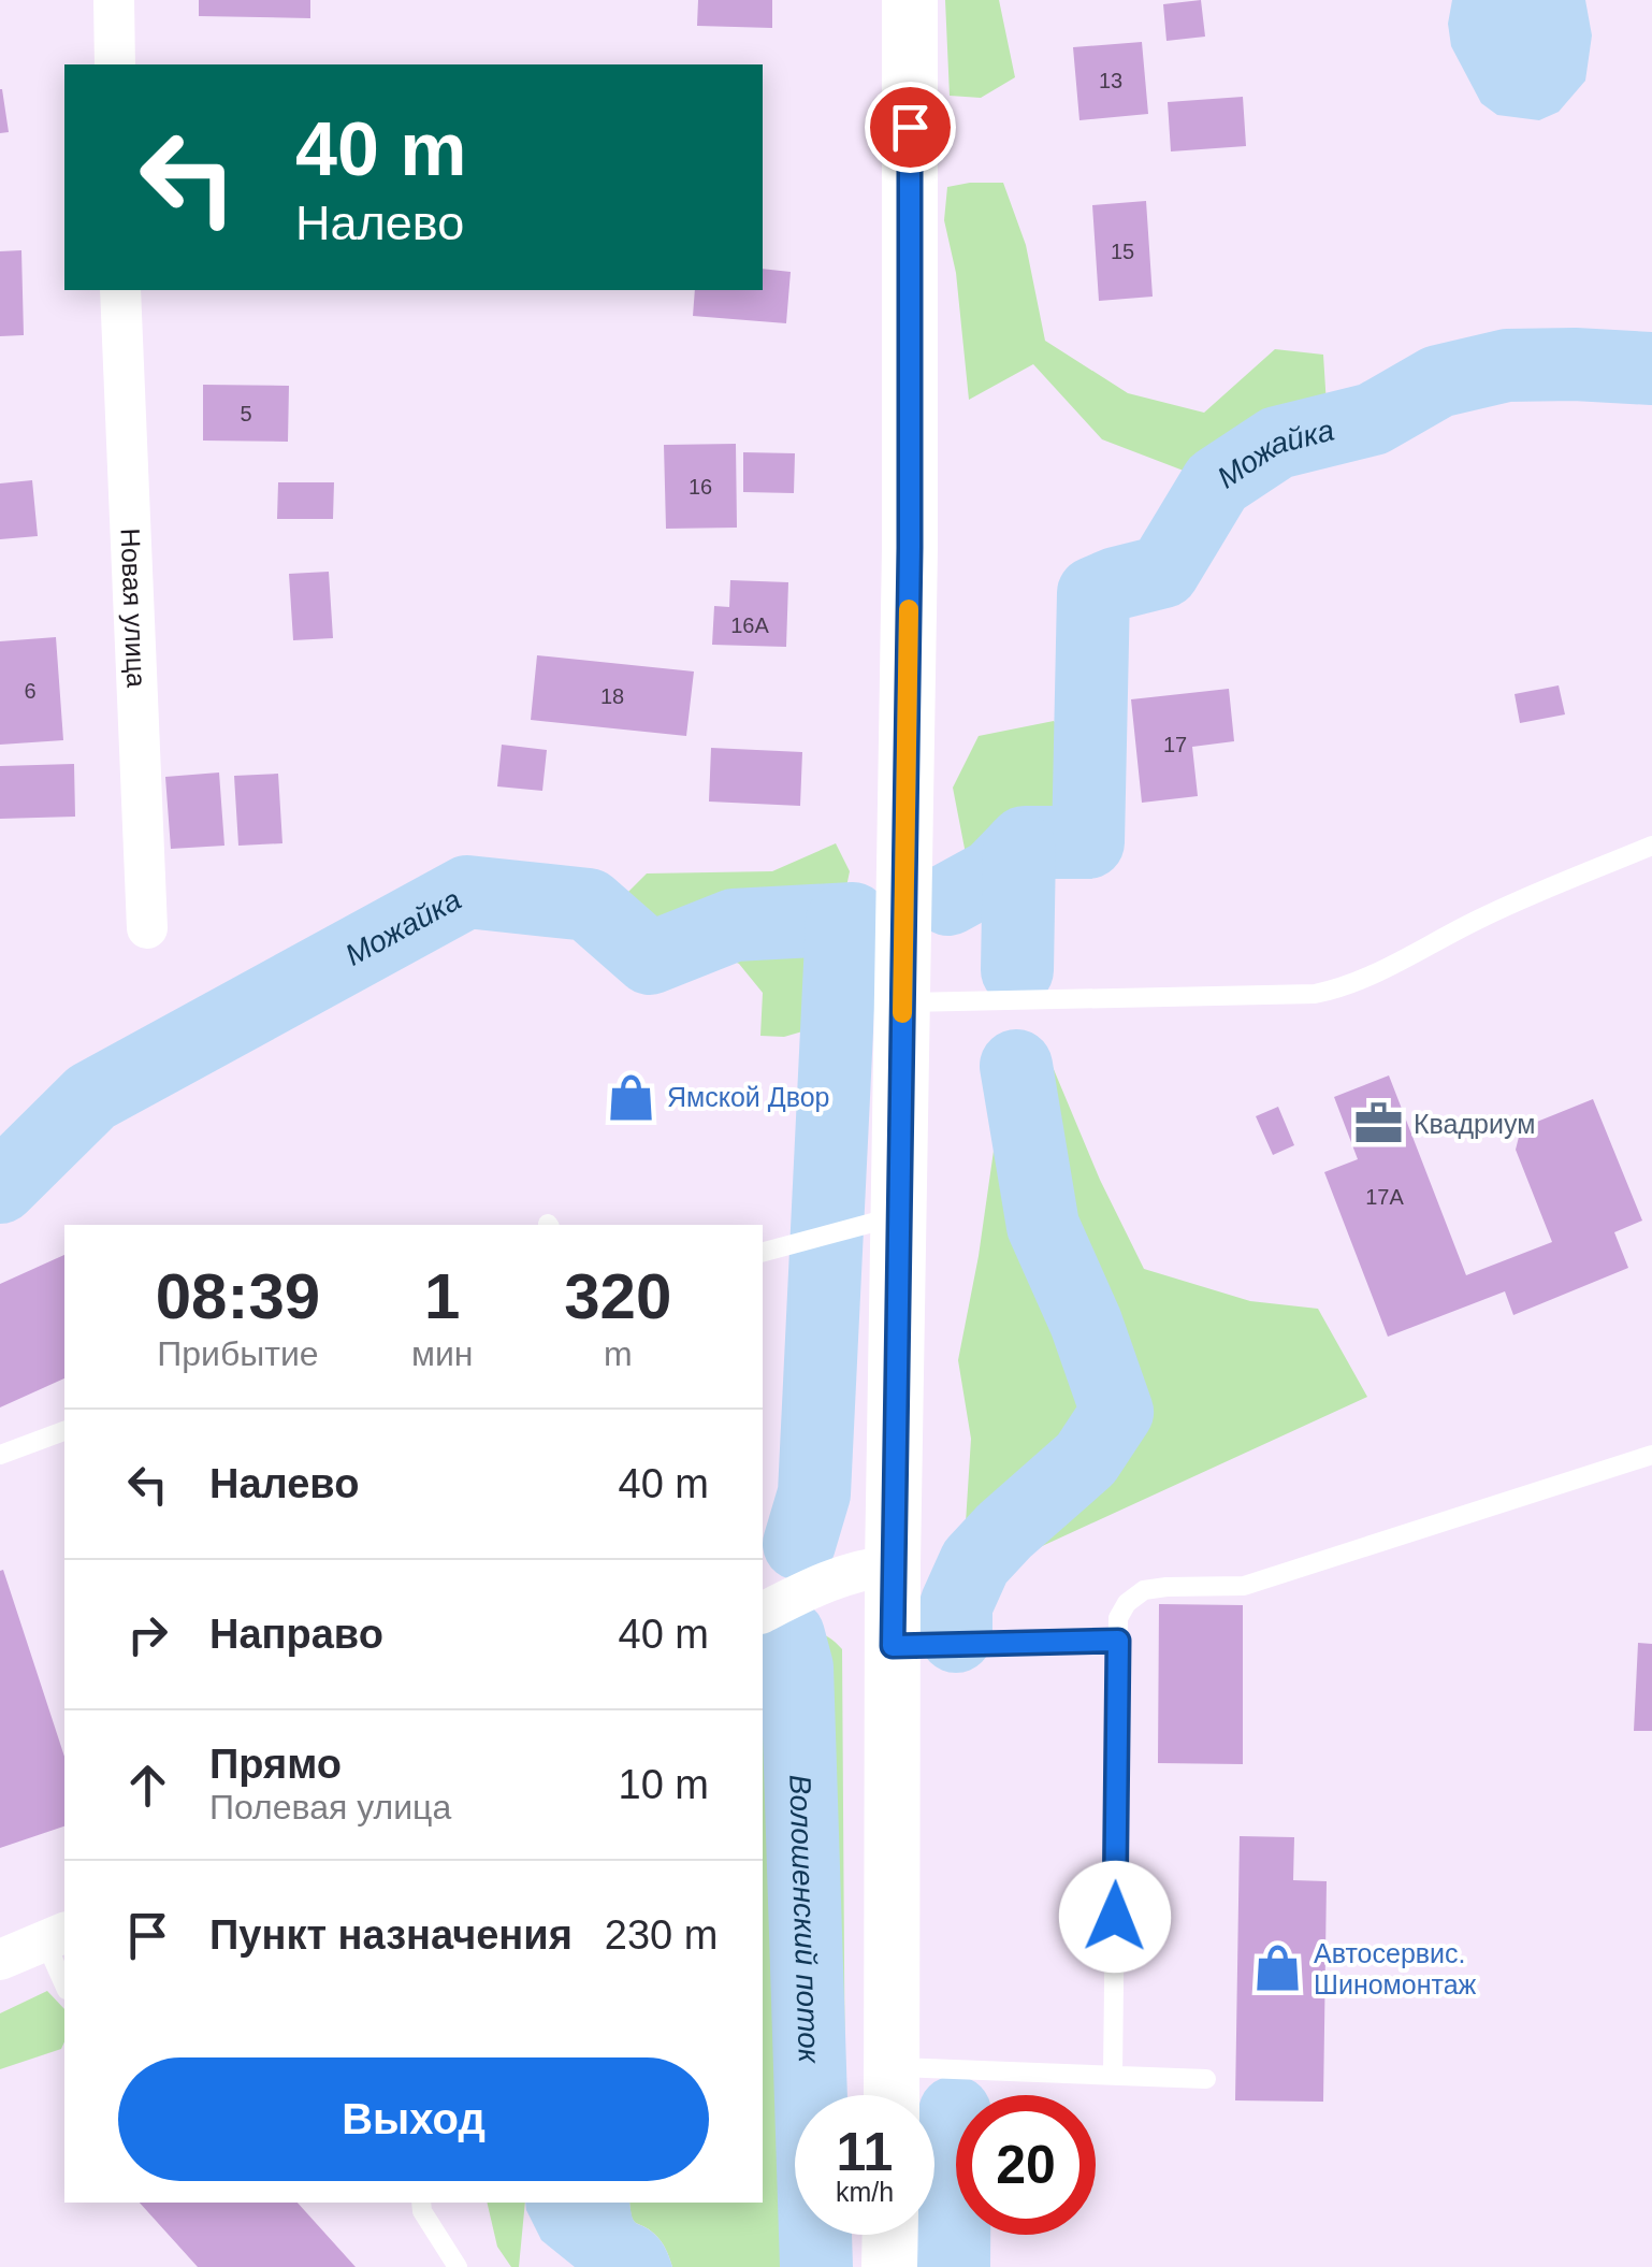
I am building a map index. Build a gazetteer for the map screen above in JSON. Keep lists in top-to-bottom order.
{
  "streets": {
    "street": ["Новая улица"]
  },
  "water": ["Можайка", "Волошенский поток"],
  "places": {
    "shop": ["Ямской Двор", "Автосервис. Шиномонтаж"],
    "office": ["Квадриум"]
  },
  "house_numbers": [
    "13",
    "15",
    "5",
    "16",
    "16А",
    "6",
    "18",
    "17",
    "17А"
  ],
  "page": {
    "turn": ["40 m", "Налево"],
    "eta": [
      "08:39",
      "Прибытие",
      "1",
      "мин",
      "320",
      "m"
    ],
    "list": [
      {
        "name": "Налево",
        "value": "40 m"
      },
      {
        "name": "Направо",
        "value": "40 m"
      },
      {
        "name": "Прямо",
        "note": "Полевая улица",
        "value": "10 m"
      },
      {
        "name": "Пункт назначения",
        "value": "230 m"
      }
    ],
    "buttons": "Выход",
    "speed": "11 km/h",
    "limit": "20"
  }
}
